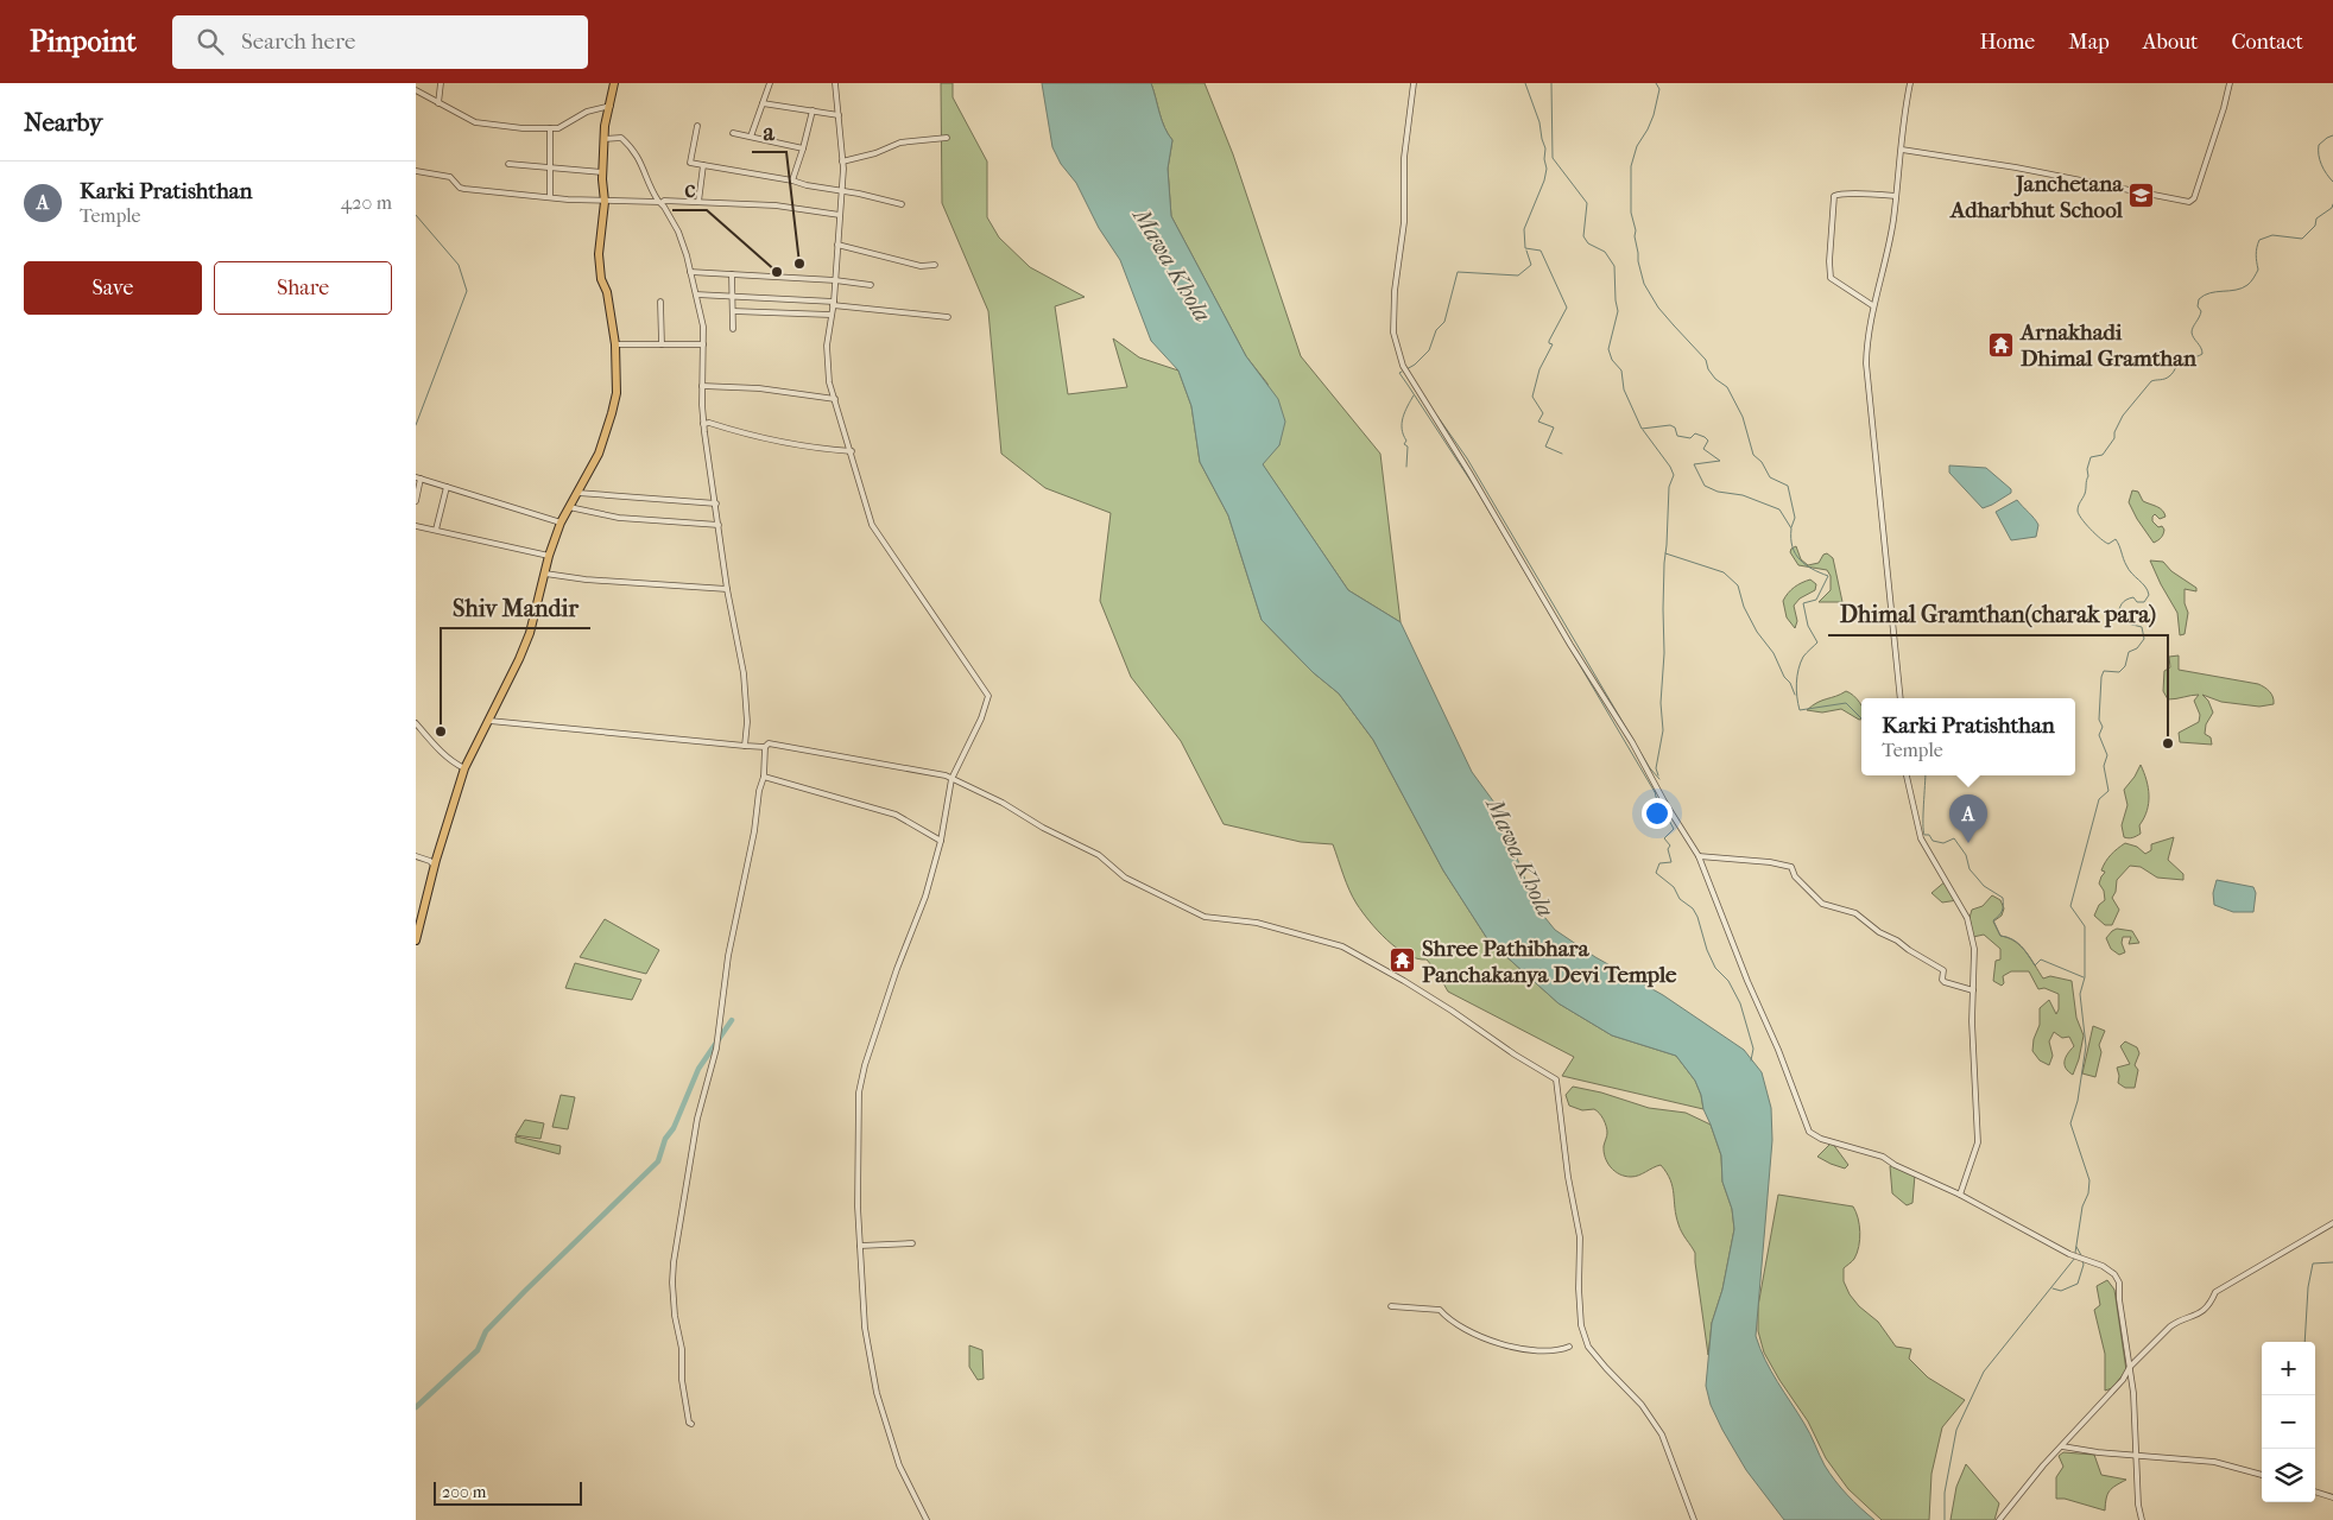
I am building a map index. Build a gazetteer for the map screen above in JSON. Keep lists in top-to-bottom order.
{
  "water": ["Mawa Khola"],
  "places": {
    "school or university": ["Janchetana Adharbhut School"],
    "other": [
      "a",
      "c",
      "Shiv Mandir",
      "Dhimal Gramthan(charak para)"
    ],
    "temple": ["Arnakhadi Dhimal Gramthan", "Shree Pathibhara Panchakanya Devi Temple"]
  },
  "scale_bar": "200 m",
  "page": {
    "header": "Pinpoint",
    "search": "Search here",
    "nav": [
      "Home",
      "Map",
      "About",
      "Contact"
    ],
    "heading": "Nearby",
    "list": [
      {
        "mark": "A",
        "name": "Karki Pratishthan",
        "note": "Temple",
        "value": "420 m"
      }
    ],
    "buttons": ["Save", "Share"],
    "popup": ["Karki Pratishthan", "Temple"],
    "pins": "A",
    "map_buttons": ["+", "−"],
    "scale": "200 m"
  }
}
